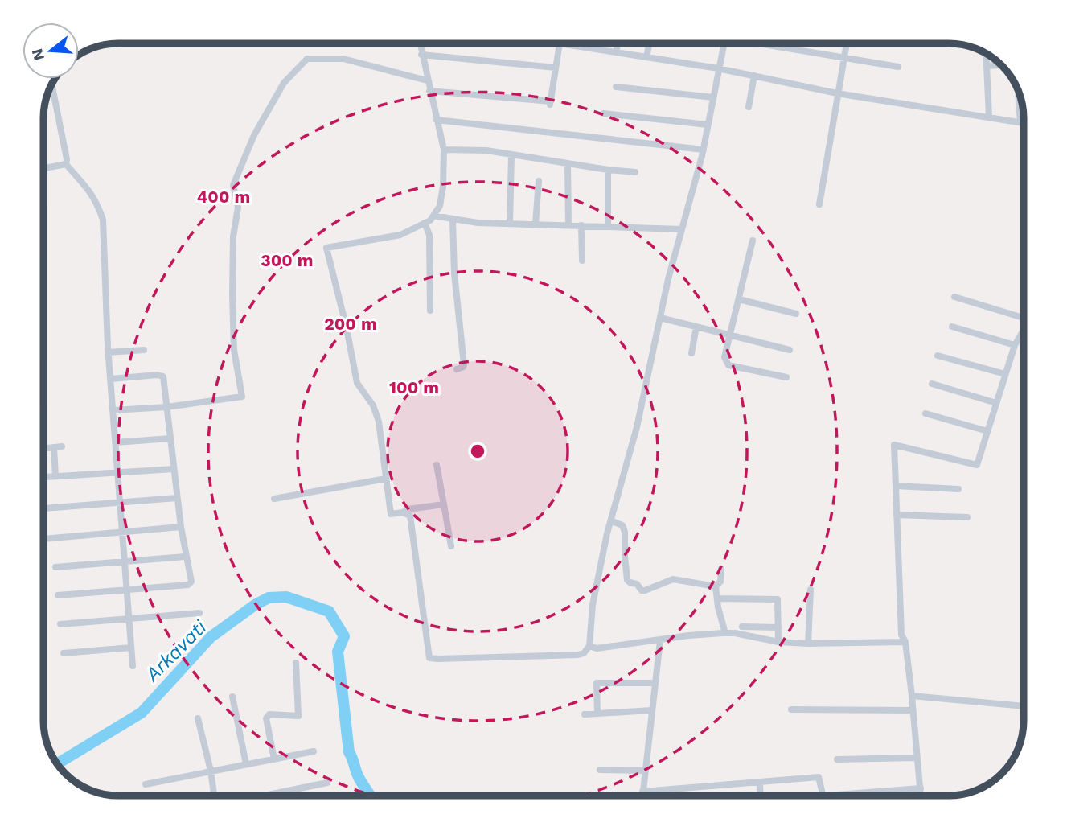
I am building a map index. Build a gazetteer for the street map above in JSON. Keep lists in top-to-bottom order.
{
  "water": ["Arkavati"],
  "north": "left",
  "rings": [
    "400 m",
    "300 m",
    "200 m",
    "100 m"
  ]
}
